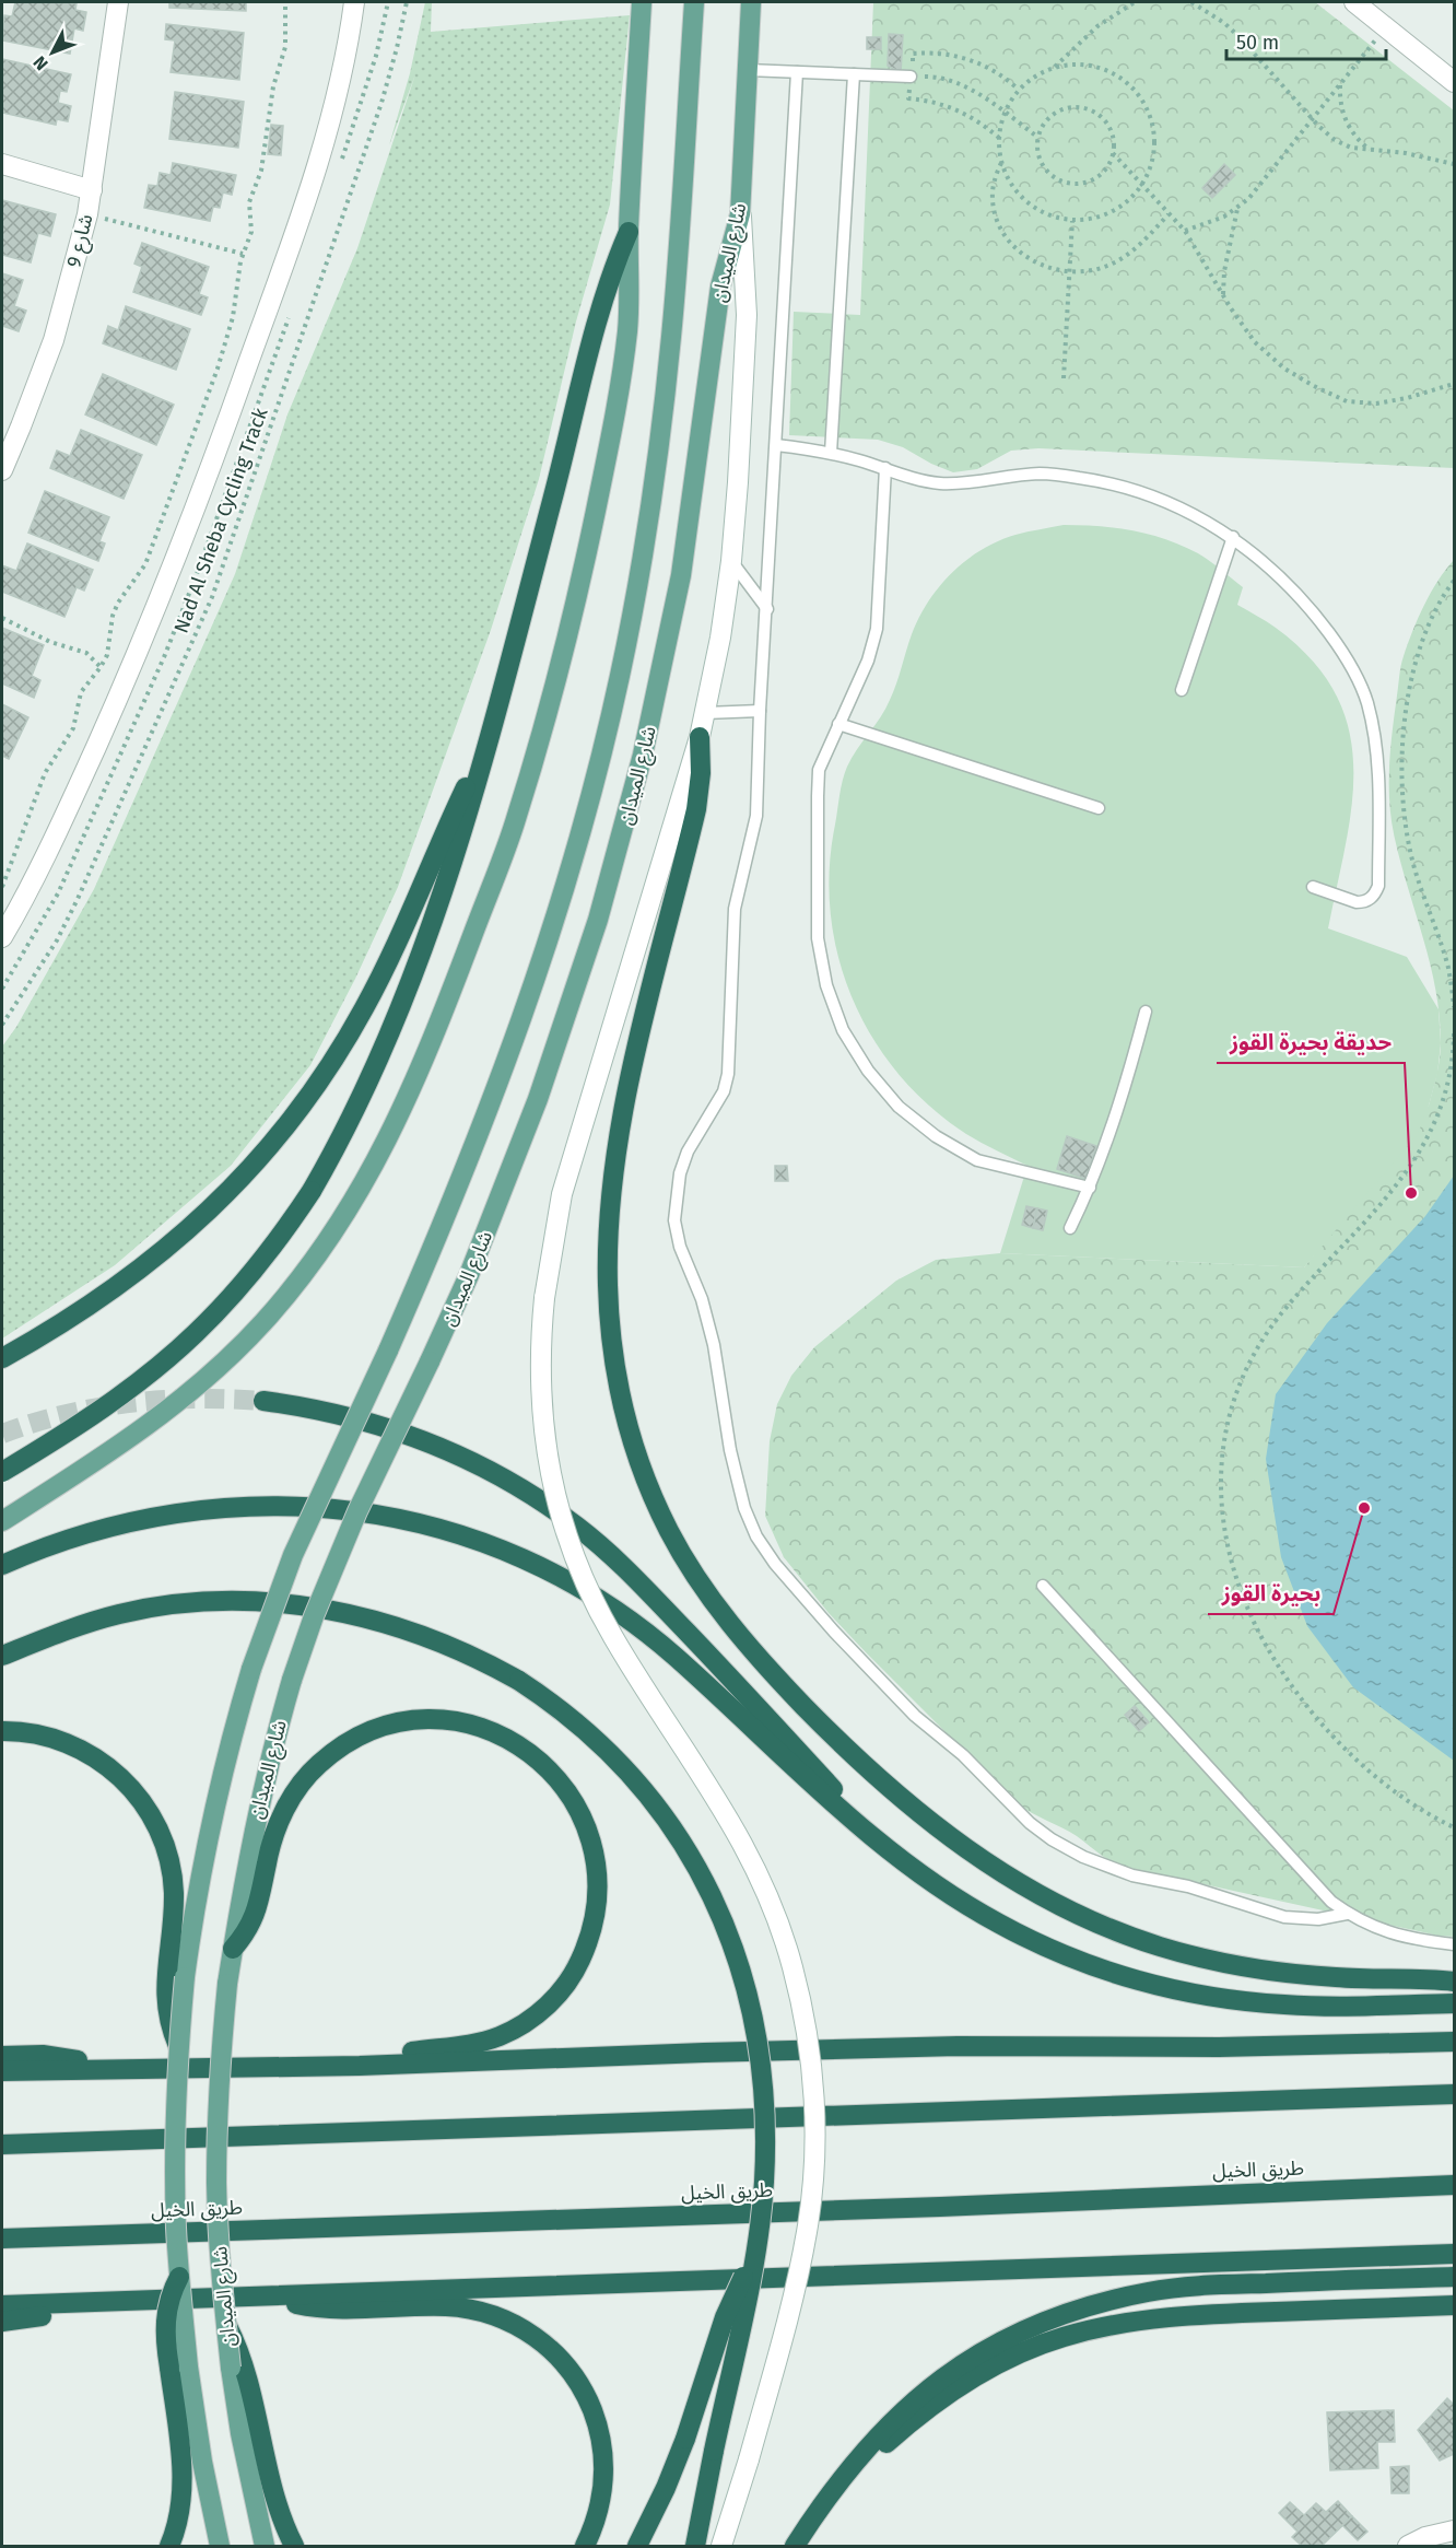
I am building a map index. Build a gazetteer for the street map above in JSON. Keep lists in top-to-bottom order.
{
  "streets": {
    "highway": ["طريق الخيل"],
    "main road": ["شارع 9", "شارع الميدان"],
    "path": ["Nad Al Sheba Cycling Track"]
  },
  "places": ["حديقة بحيرة القوز", "بحيرة القوز"],
  "scale_bar": "50 m",
  "north": "bottom left"
}
